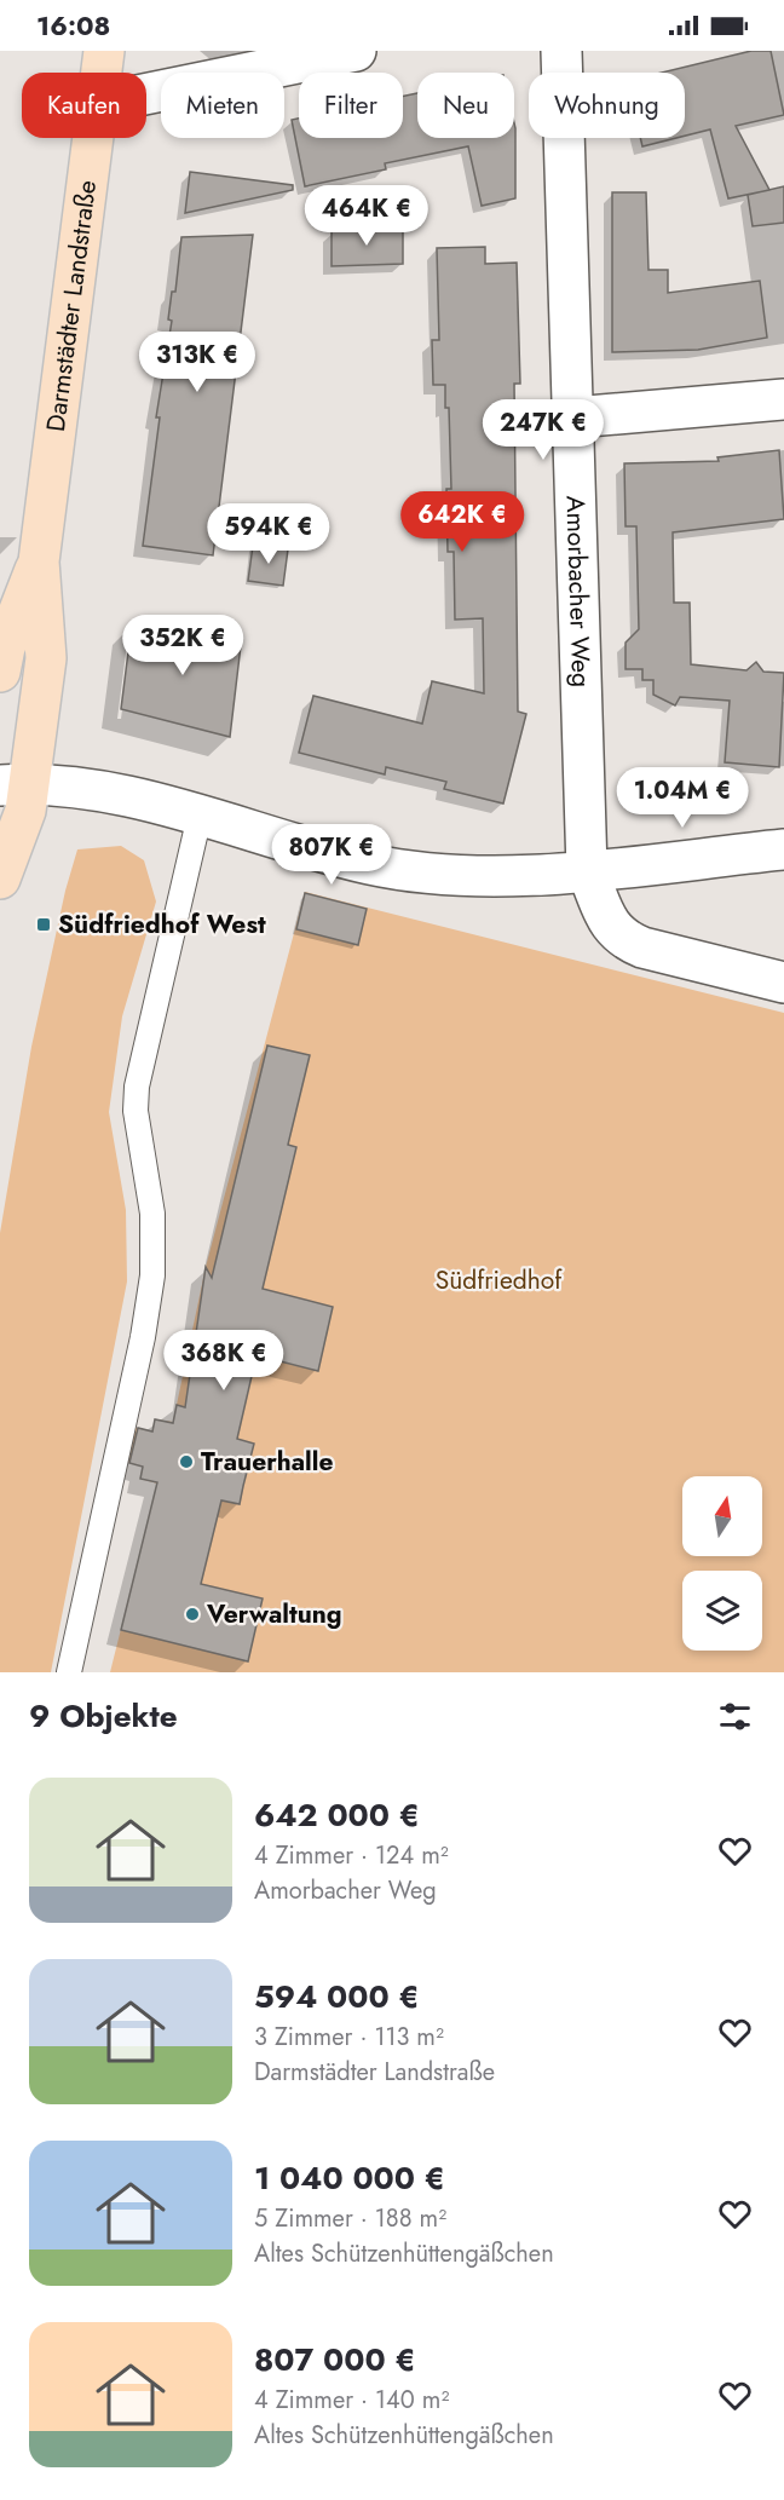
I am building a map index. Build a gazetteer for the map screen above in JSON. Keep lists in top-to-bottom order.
{
  "streets": {
    "main road": ["Darmstädter Landstraße"],
    "street": ["Amorbacher Weg"]
  },
  "parks": ["Südfriedhof"],
  "places": {
    "transit": ["Südfriedhof West"],
    "other": ["Trauerhalle", "Verwaltung"]
  },
  "north": "top",
  "page": {
    "status": "16:08",
    "chip": [
      "Kaufen",
      "Mieten",
      "Filter",
      "Neu",
      "Wohnung"
    ],
    "price": [
      "464K €",
      "313K €",
      "247K €",
      "642K €",
      "594K €",
      "352K €",
      "1.04M €",
      "807K €",
      "368K €"
    ],
    "heading": "9 Objekte",
    "list": [
      {
        "name": "642 000 €",
        "note": "4 Zimmer · 124 m² · Amorbacher Weg"
      },
      {
        "name": "594 000 €",
        "note": "3 Zimmer · 113 m² · Darmstädter Landstraße"
      },
      {
        "name": "1 040 000 €",
        "note": "5 Zimmer · 188 m² · Altes Schützenhüttengäßchen"
      },
      {
        "name": "807 000 €",
        "note": "4 Zimmer · 140 m² · Altes Schützenhüttengäßchen"
      }
    ]
  }
}
